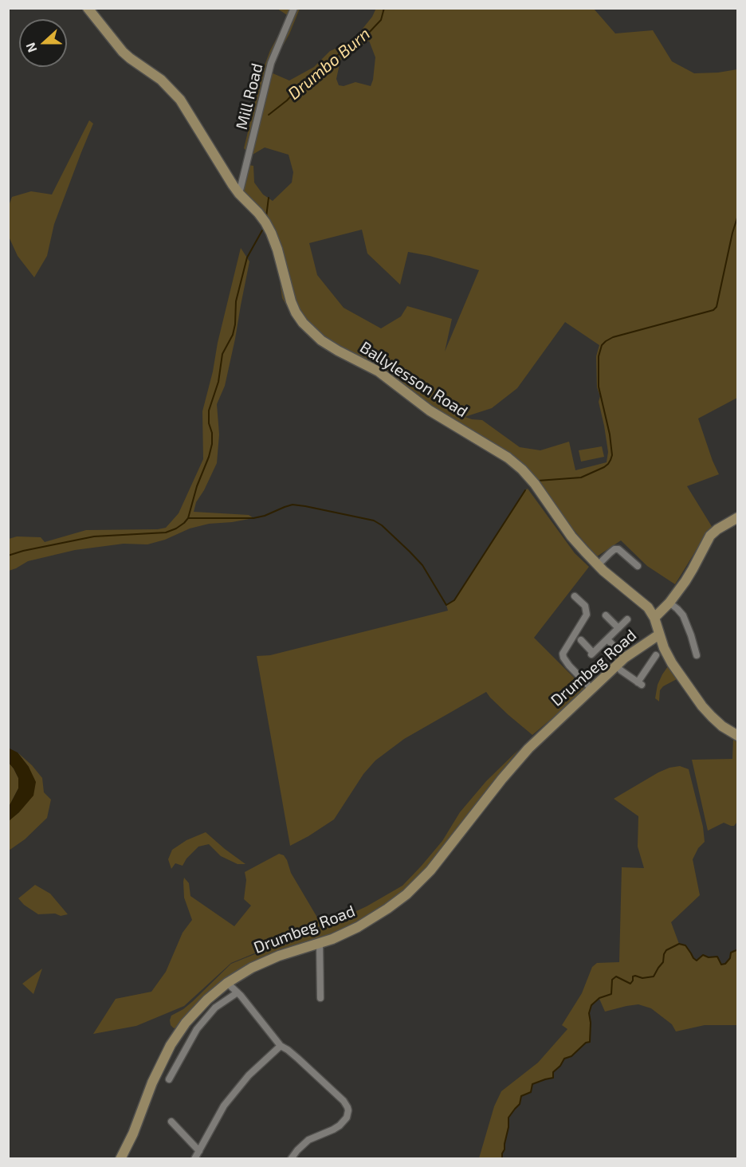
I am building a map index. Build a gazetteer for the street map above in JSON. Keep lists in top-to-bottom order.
{
  "streets": {
    "main road": ["Ballylesson Road", "Drumbeg Road"],
    "street": ["Mill Road"]
  },
  "crossings": [
    ["Mill Road", "Ballylesson Road"]
  ],
  "water": ["Drumbo Burn"],
  "north": "left"
}
